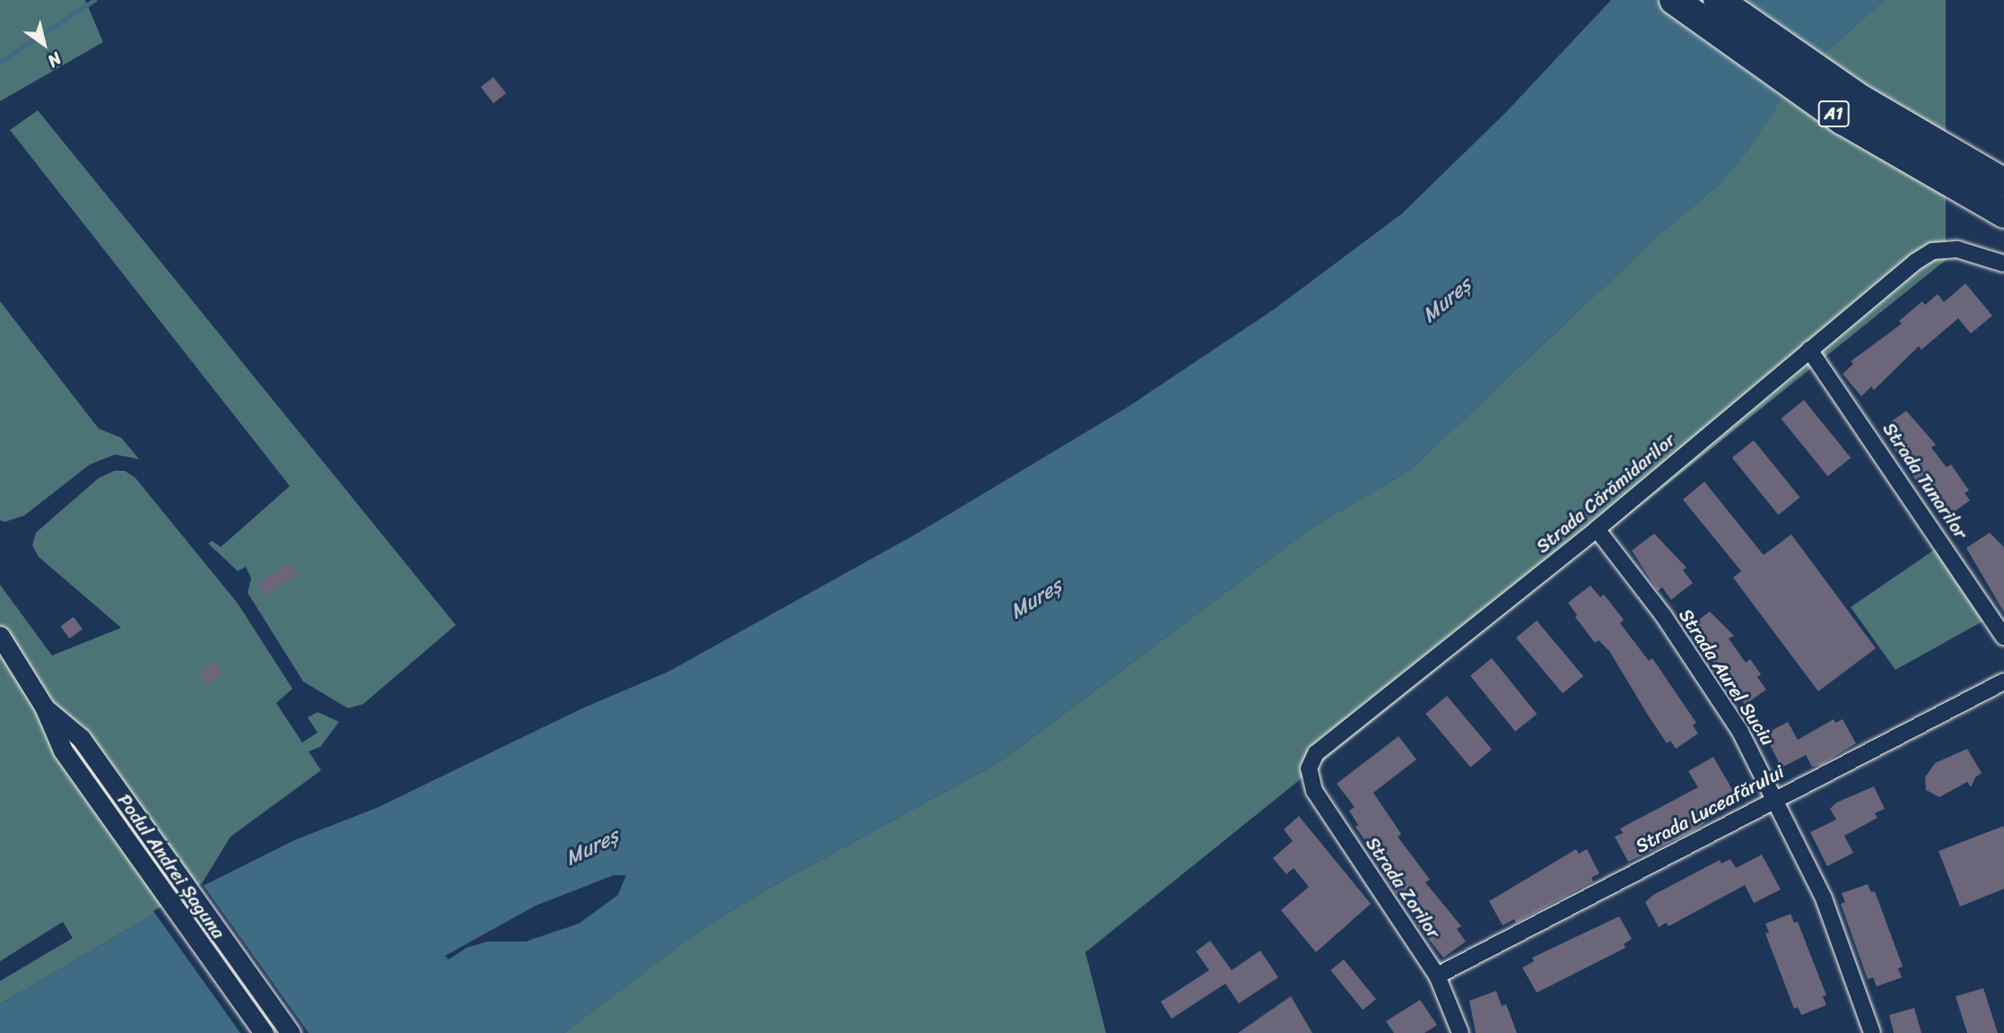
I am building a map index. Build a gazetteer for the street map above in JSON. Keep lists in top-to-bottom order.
{
  "streets": {
    "highway": ["A1"],
    "street": [
      "Strada Tunarilor",
      "Strada Cărămidarilor",
      "Strada Aurel Suciu",
      "Strada Luceafărului",
      "Podul Andrei Șaguna",
      "Strada Zorilor"
    ]
  },
  "crossings": [
    ["Strada Tunarilor", "Strada Cărămidarilor"],
    ["Strada Cărămidarilor", "Strada Aurel Suciu"],
    ["Strada Cărămidarilor", "Strada Zorilor"],
    ["Strada Aurel Suciu", "Strada Luceafărului"],
    ["Strada Luceafărului", "Strada Zorilor"]
  ],
  "water": ["Mureș"],
  "north": "bottom right"
}
